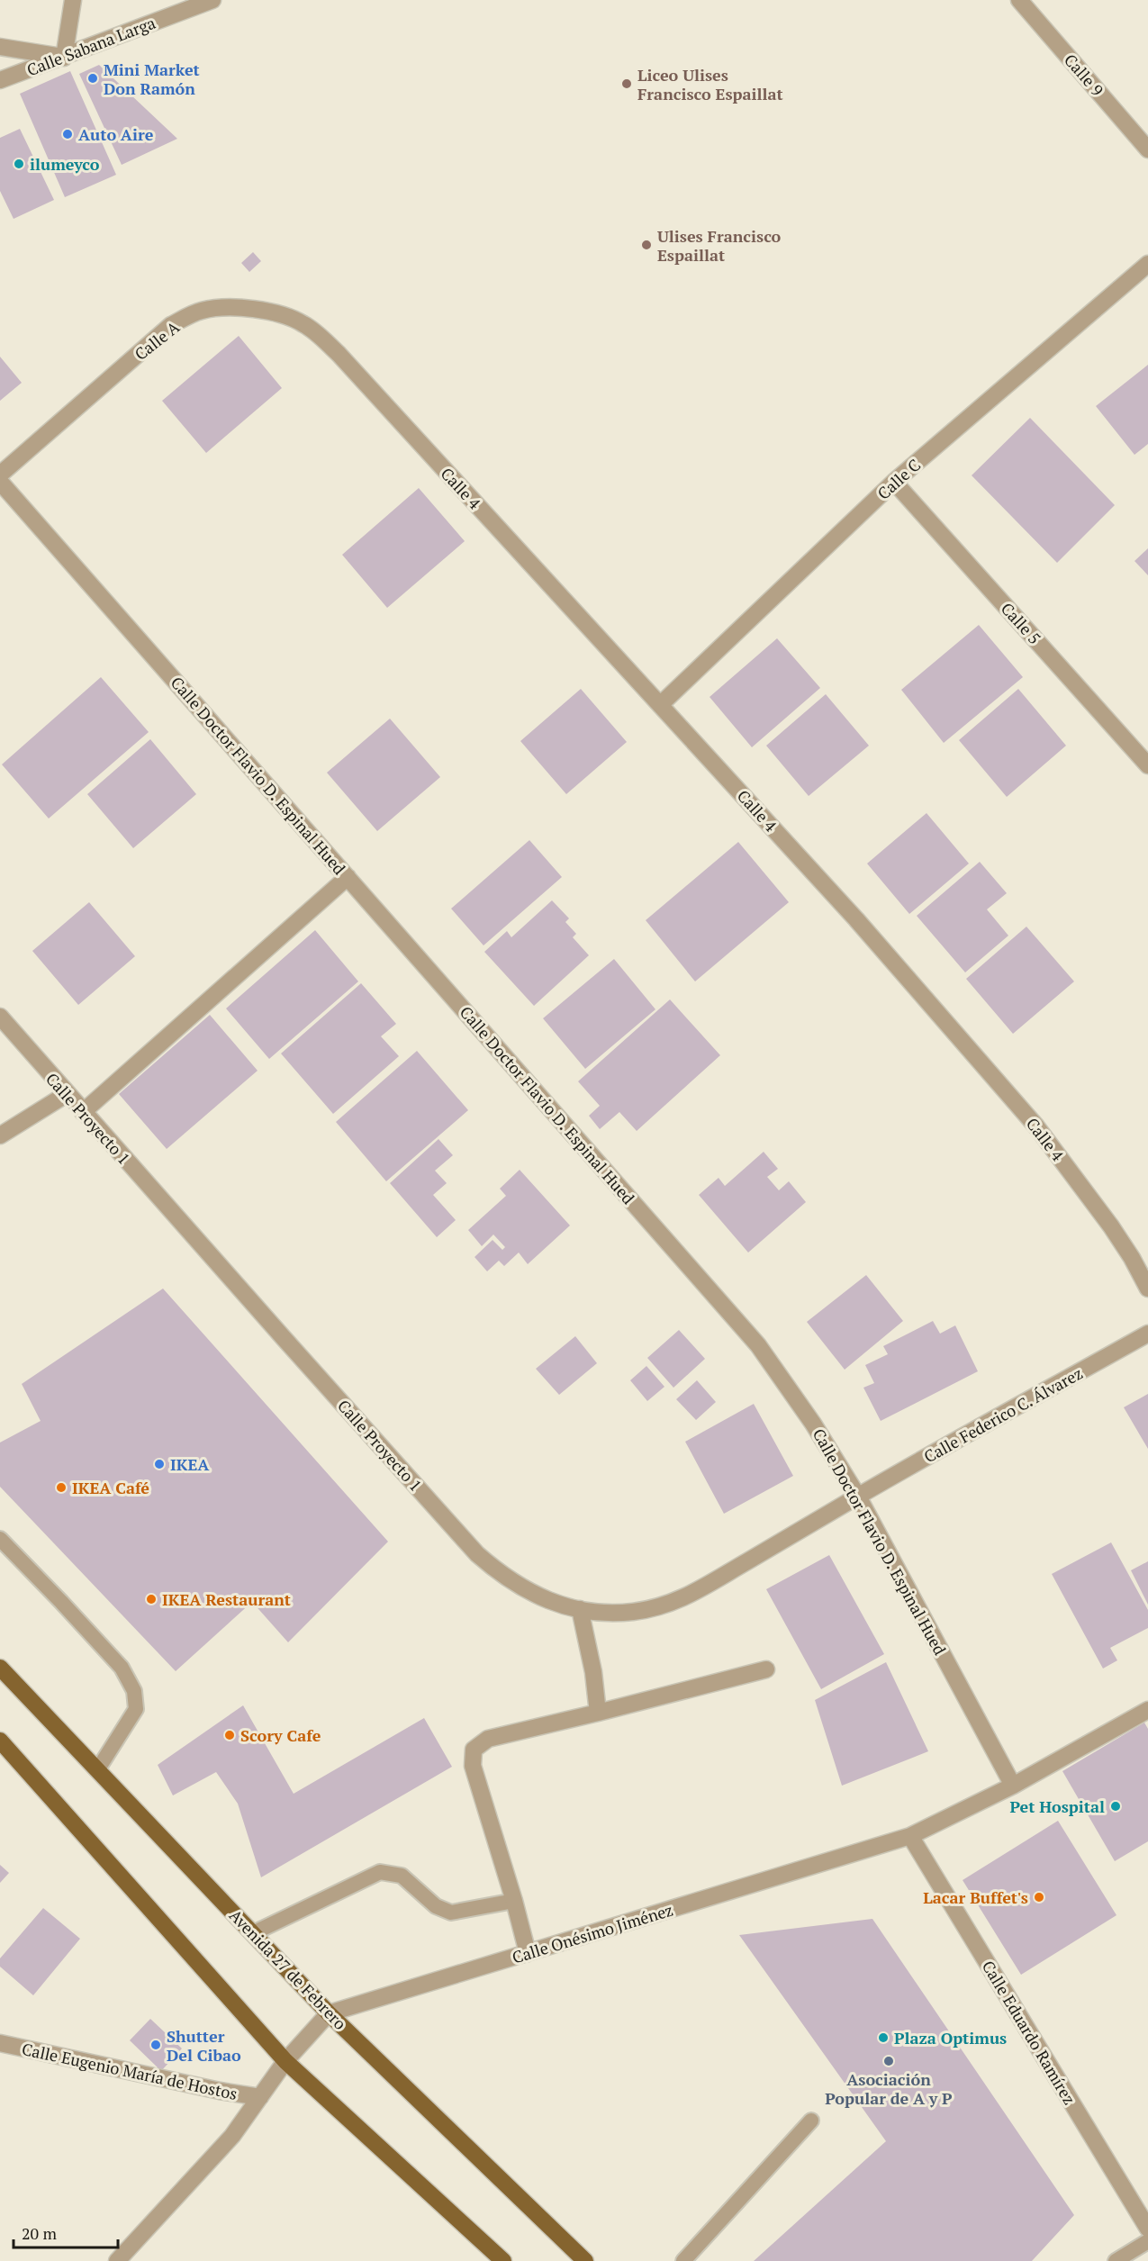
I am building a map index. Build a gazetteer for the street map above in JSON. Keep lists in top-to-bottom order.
{
  "streets": {
    "main road": ["Avenida 27 de Febrero"],
    "street": [
      "Calle Sabana Larga",
      "Calle 9",
      "Calle A",
      "Calle C",
      "Calle 4",
      "Calle 5",
      "Calle Doctor Flavio D. Espinal Hued",
      "Calle Proyecto 1",
      "Calle Federico C. Álvarez",
      "Calle Onésimo Jiménez",
      "Calle Eduardo Ramírez",
      "Calle Eugenio María de Hostos"
    ]
  },
  "crossings": [
    ["Calle A", "Calle 4"],
    ["Calle C", "Calle 4"],
    ["Calle C", "Calle 5"],
    ["Calle Doctor Flavio D. Espinal Hued", "Calle Proyecto 1"],
    ["Calle Doctor Flavio D. Espinal Hued", "Calle Federico C. Álvarez"],
    ["Calle Doctor Flavio D. Espinal Hued", "Calle Onésimo Jiménez"],
    ["Calle Proyecto 1", "Calle Federico C. Álvarez"],
    ["Calle Onésimo Jiménez", "Avenida 27 de Febrero"],
    ["Calle Onésimo Jiménez", "Calle Eduardo Ramírez"]
  ],
  "places": [
    "Mini Market Don Ramón",
    "Liceo Ulises Francisco Espaillat",
    "Auto Aire",
    "ilumeyco",
    "Ulises Francisco Espaillat",
    "IKEA",
    "IKEA Café",
    "IKEA Restaurant",
    "Scory Cafe",
    "Pet Hospital",
    "Lacar Buffet's",
    "Plaza Optimus",
    "Shutter Del Cibao",
    "Asociación Popular de A y P"
  ],
  "scale_bar": "20 m"
}
